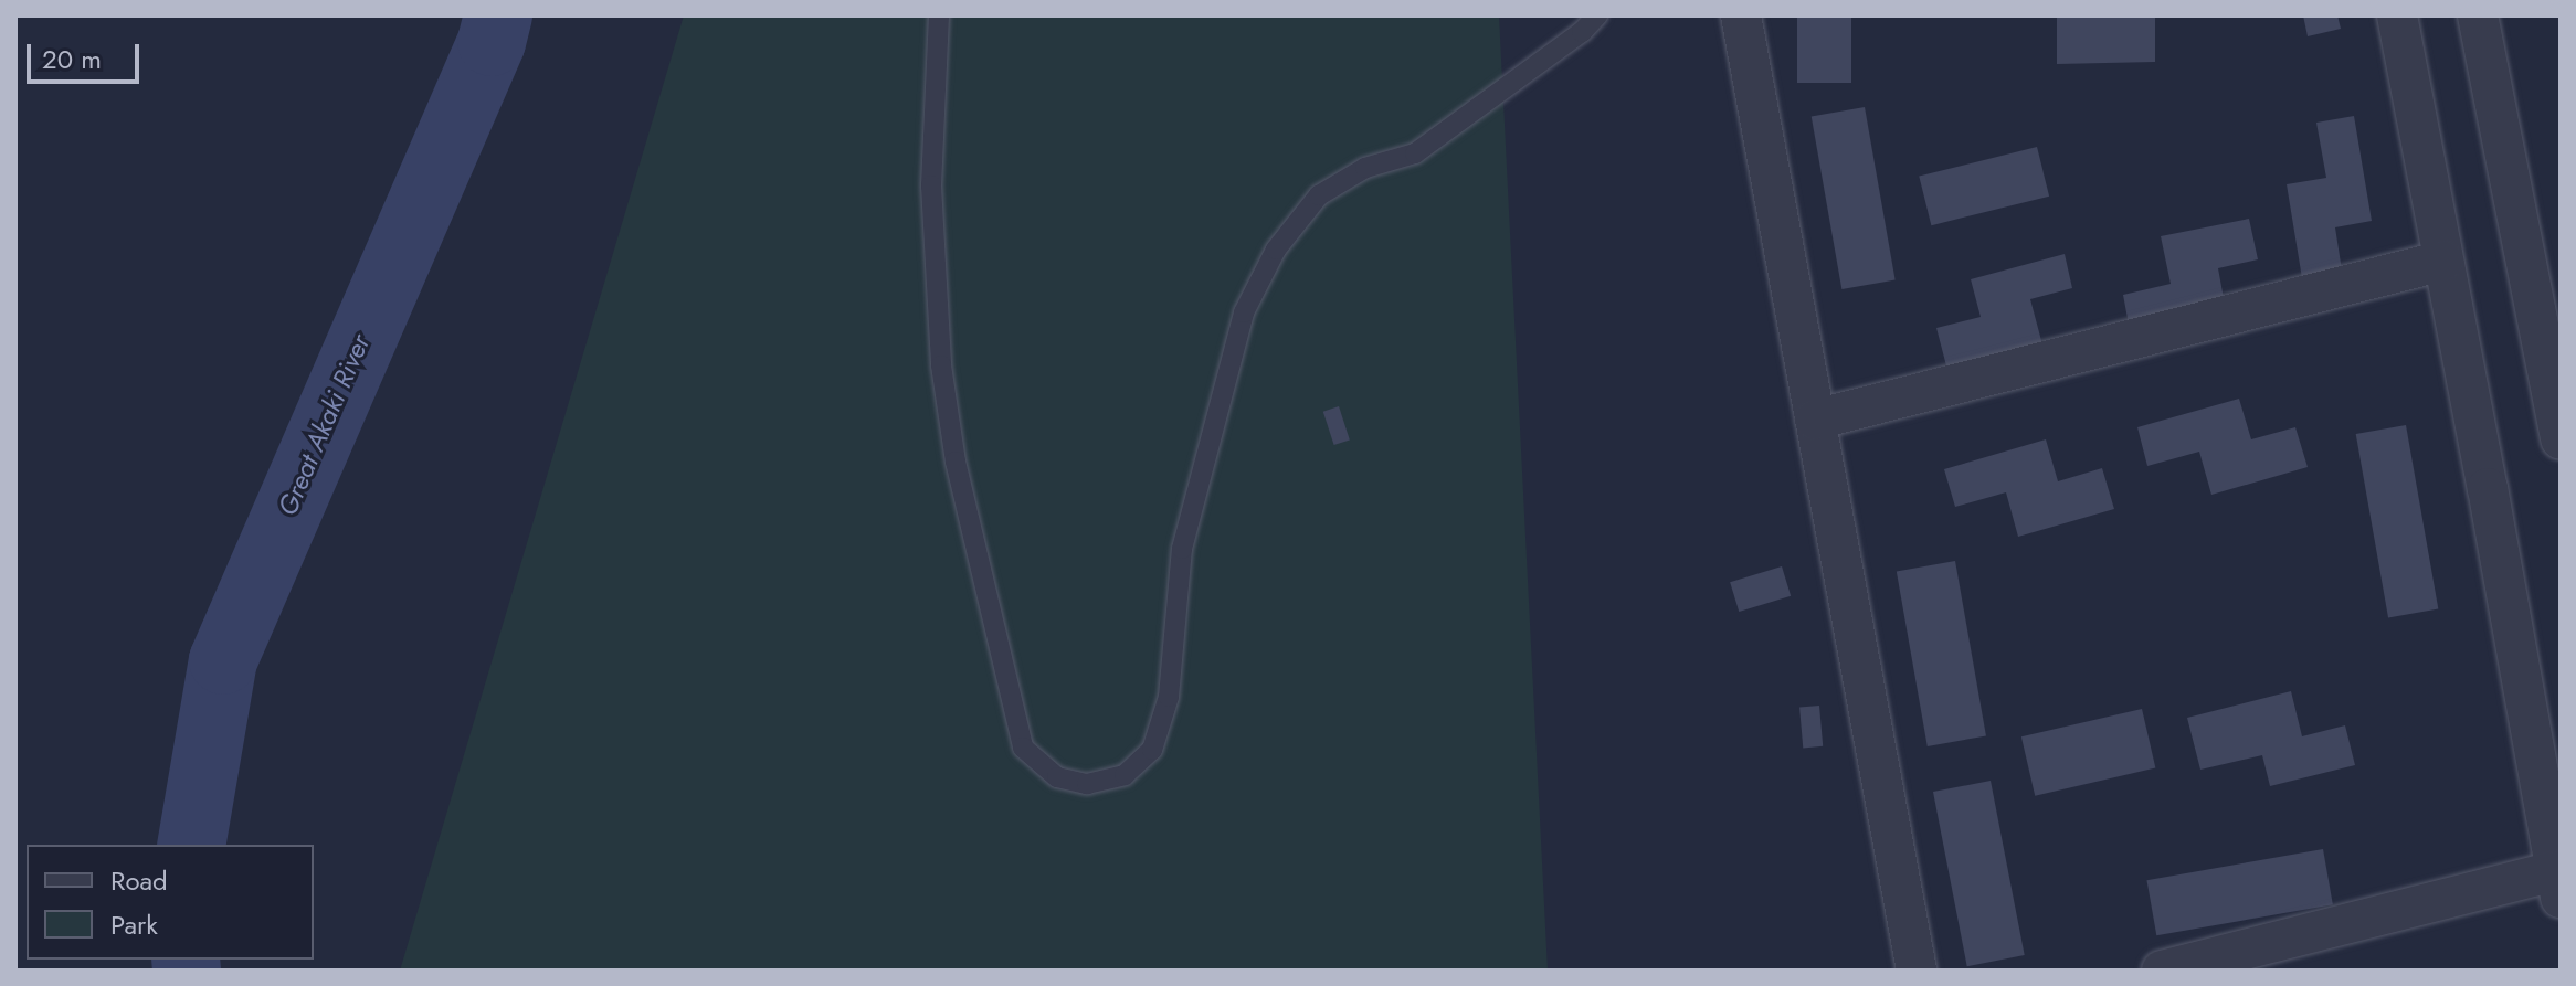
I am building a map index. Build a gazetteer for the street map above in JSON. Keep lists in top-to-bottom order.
{
  "water": ["Great Akaki River"],
  "legend": ["Road", "Park"],
  "scale_bar": "20 m"
}
